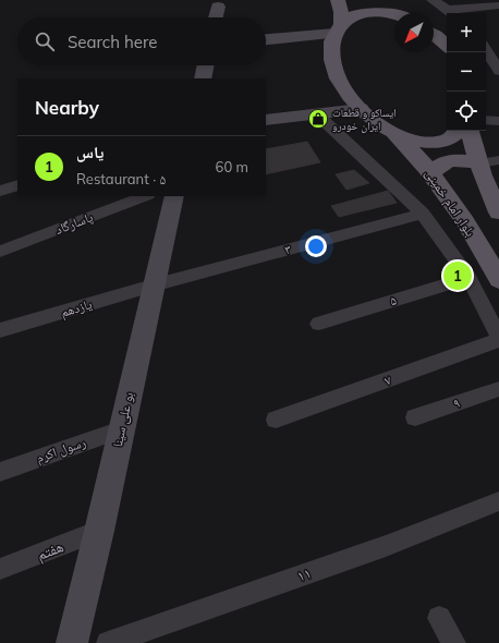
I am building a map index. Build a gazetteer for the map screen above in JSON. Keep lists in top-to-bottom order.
{
  "streets": {
    "main road": ["بلوار امام خمینی"],
    "street": [
      "پاسارگاد",
      "۳",
      "۵",
      "یازدهم",
      "۷",
      "۹",
      "بو علی سینا",
      "رسول اکرم",
      "هفتم",
      "۱۱"
    ]
  },
  "crossings": [
    ["۳", "یازدهم"],
    ["۳", "بو علی سینا"],
    ["یازدهم", "بو علی سینا"],
    ["بو علی سینا", "رسول اکرم"],
    ["بو علی سینا", "هفتم"]
  ],
  "places": {
    "shop": ["ایساکو و قطعات ایران خودرو"]
  },
  "north": "bottom left",
  "page": {
    "map_buttons": ["+", "−"],
    "search": "Search here",
    "heading": "Nearby",
    "list": [
      {
        "mark": "1",
        "name": "یاس",
        "note": "Restaurant · ۵",
        "value": "60 m"
      }
    ],
    "pins": "1"
  }
}
